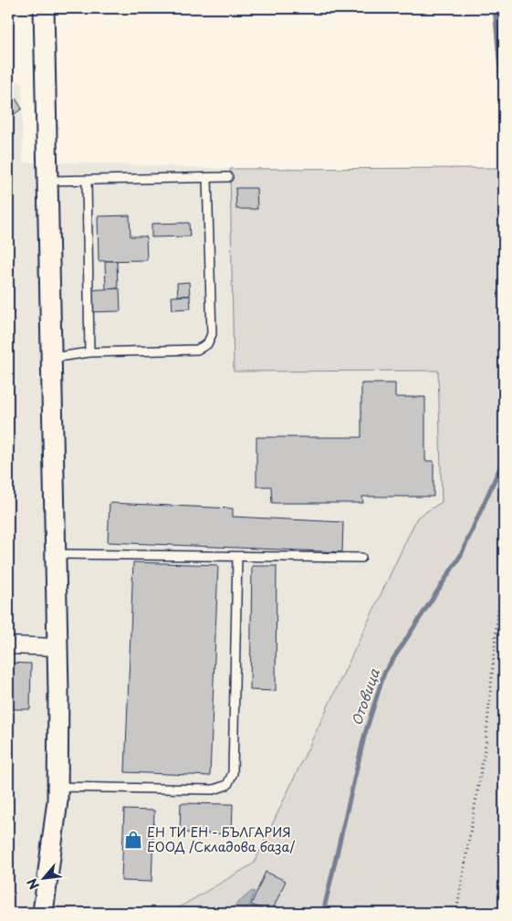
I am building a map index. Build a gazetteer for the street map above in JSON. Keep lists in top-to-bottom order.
{
  "water": ["Отовица"],
  "places": {
    "shop": ["ЕН ТИ ЕН - БЪЛГАРИЯ ЕООД /Складова база/"]
  },
  "north": "bottom left"
}
